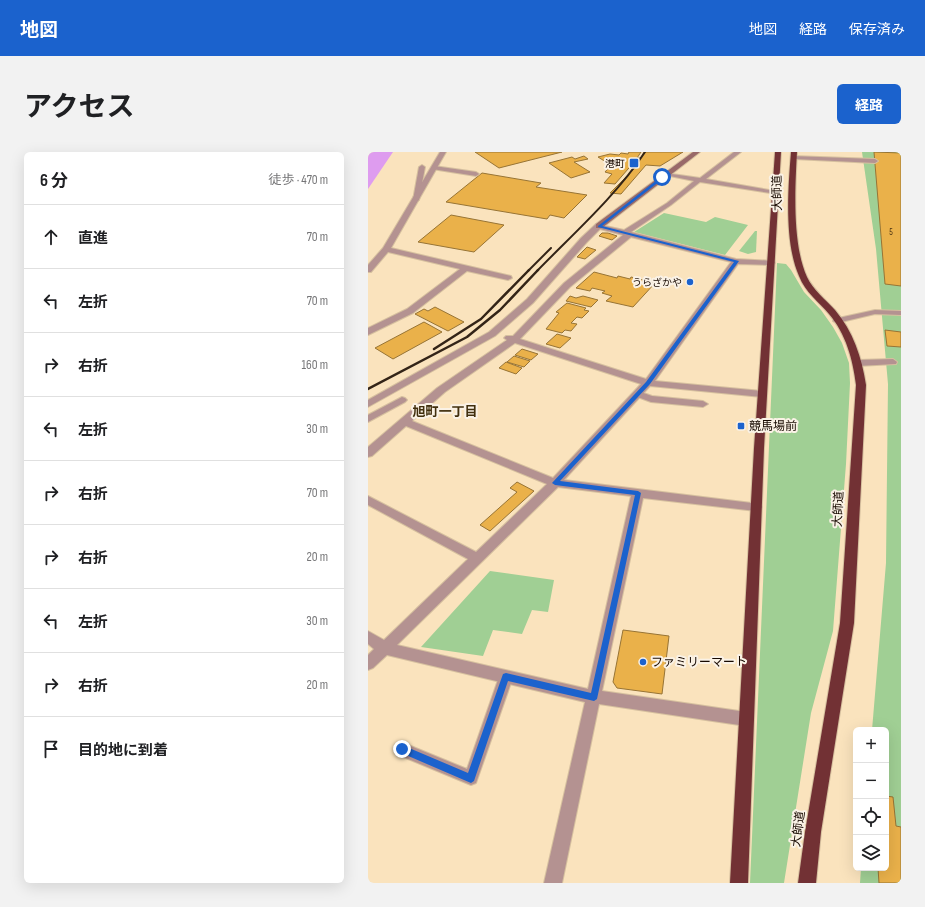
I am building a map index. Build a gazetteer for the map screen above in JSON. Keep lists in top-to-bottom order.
{
  "streets": {
    "highway": ["大師道"]
  },
  "districts": ["旭町一丁目"],
  "places": {
    "transit": ["港町", "競馬場前"],
    "other": ["うらざかや", "ファミリーマート"]
  },
  "house_numbers": ["5"],
  "page": {
    "header": "地図",
    "nav": ["地図", "経路", "保存済み"],
    "title": "アクセス",
    "buttons": "経路",
    "heading": ["6 分", "徒歩 · 470 m"],
    "list": [
      ["直進", "70 m"],
      ["左折", "70 m"],
      ["右折", "160 m"],
      ["左折", "30 m"],
      ["右折", "70 m"],
      ["右折", "20 m"],
      ["左折", "30 m"],
      ["右折", "20 m"],
      "目的地に到着"
    ],
    "map_buttons": ["+", "−"]
  }
}
